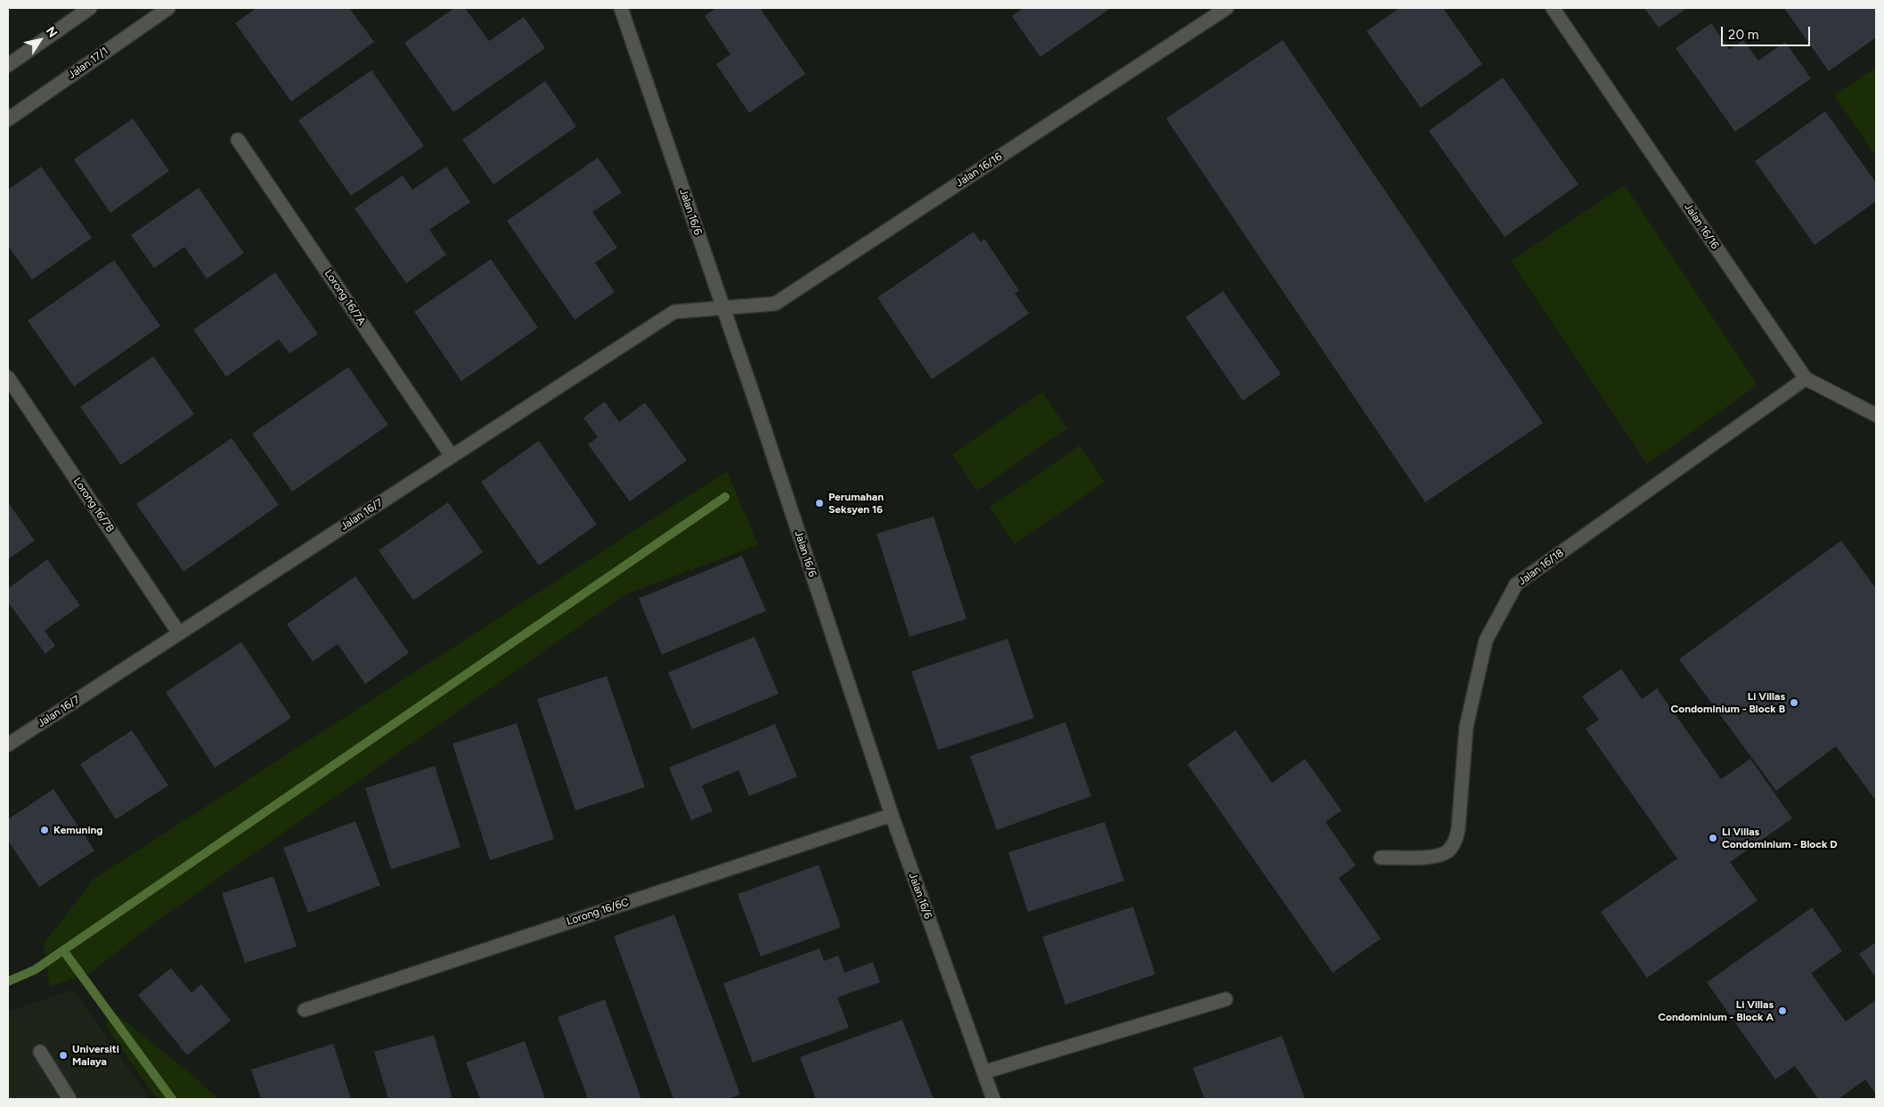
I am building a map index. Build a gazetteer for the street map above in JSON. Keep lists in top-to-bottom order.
{
  "streets": {
    "street": [
      "Jalan 17/1",
      "Jalan 16/16",
      "Jalan 16/6",
      "Lorong 16/7A",
      "Lorong 16/7B",
      "Jalan 16/7",
      "Jalan 16/18",
      "Lorong 16/6C"
    ]
  },
  "crossings": [
    ["Jalan 16/16", "Jalan 16/6"],
    ["Jalan 16/16", "Jalan 16/7"],
    ["Jalan 16/16", "Jalan 16/18"],
    ["Jalan 16/6", "Jalan 16/7"],
    ["Jalan 16/6", "Lorong 16/6C"],
    ["Lorong 16/7A", "Jalan 16/7"],
    ["Lorong 16/7B", "Jalan 16/7"]
  ],
  "places": [
    "Perumahan Seksyen 16",
    "Li Villas Condominium - Block B",
    "Kemuning",
    "Li Villas Condominium - Block D",
    "Li Villas Condominium - Block A",
    "Universiti Malaya"
  ],
  "scale_bar": "20 m",
  "north": "top right"
}
